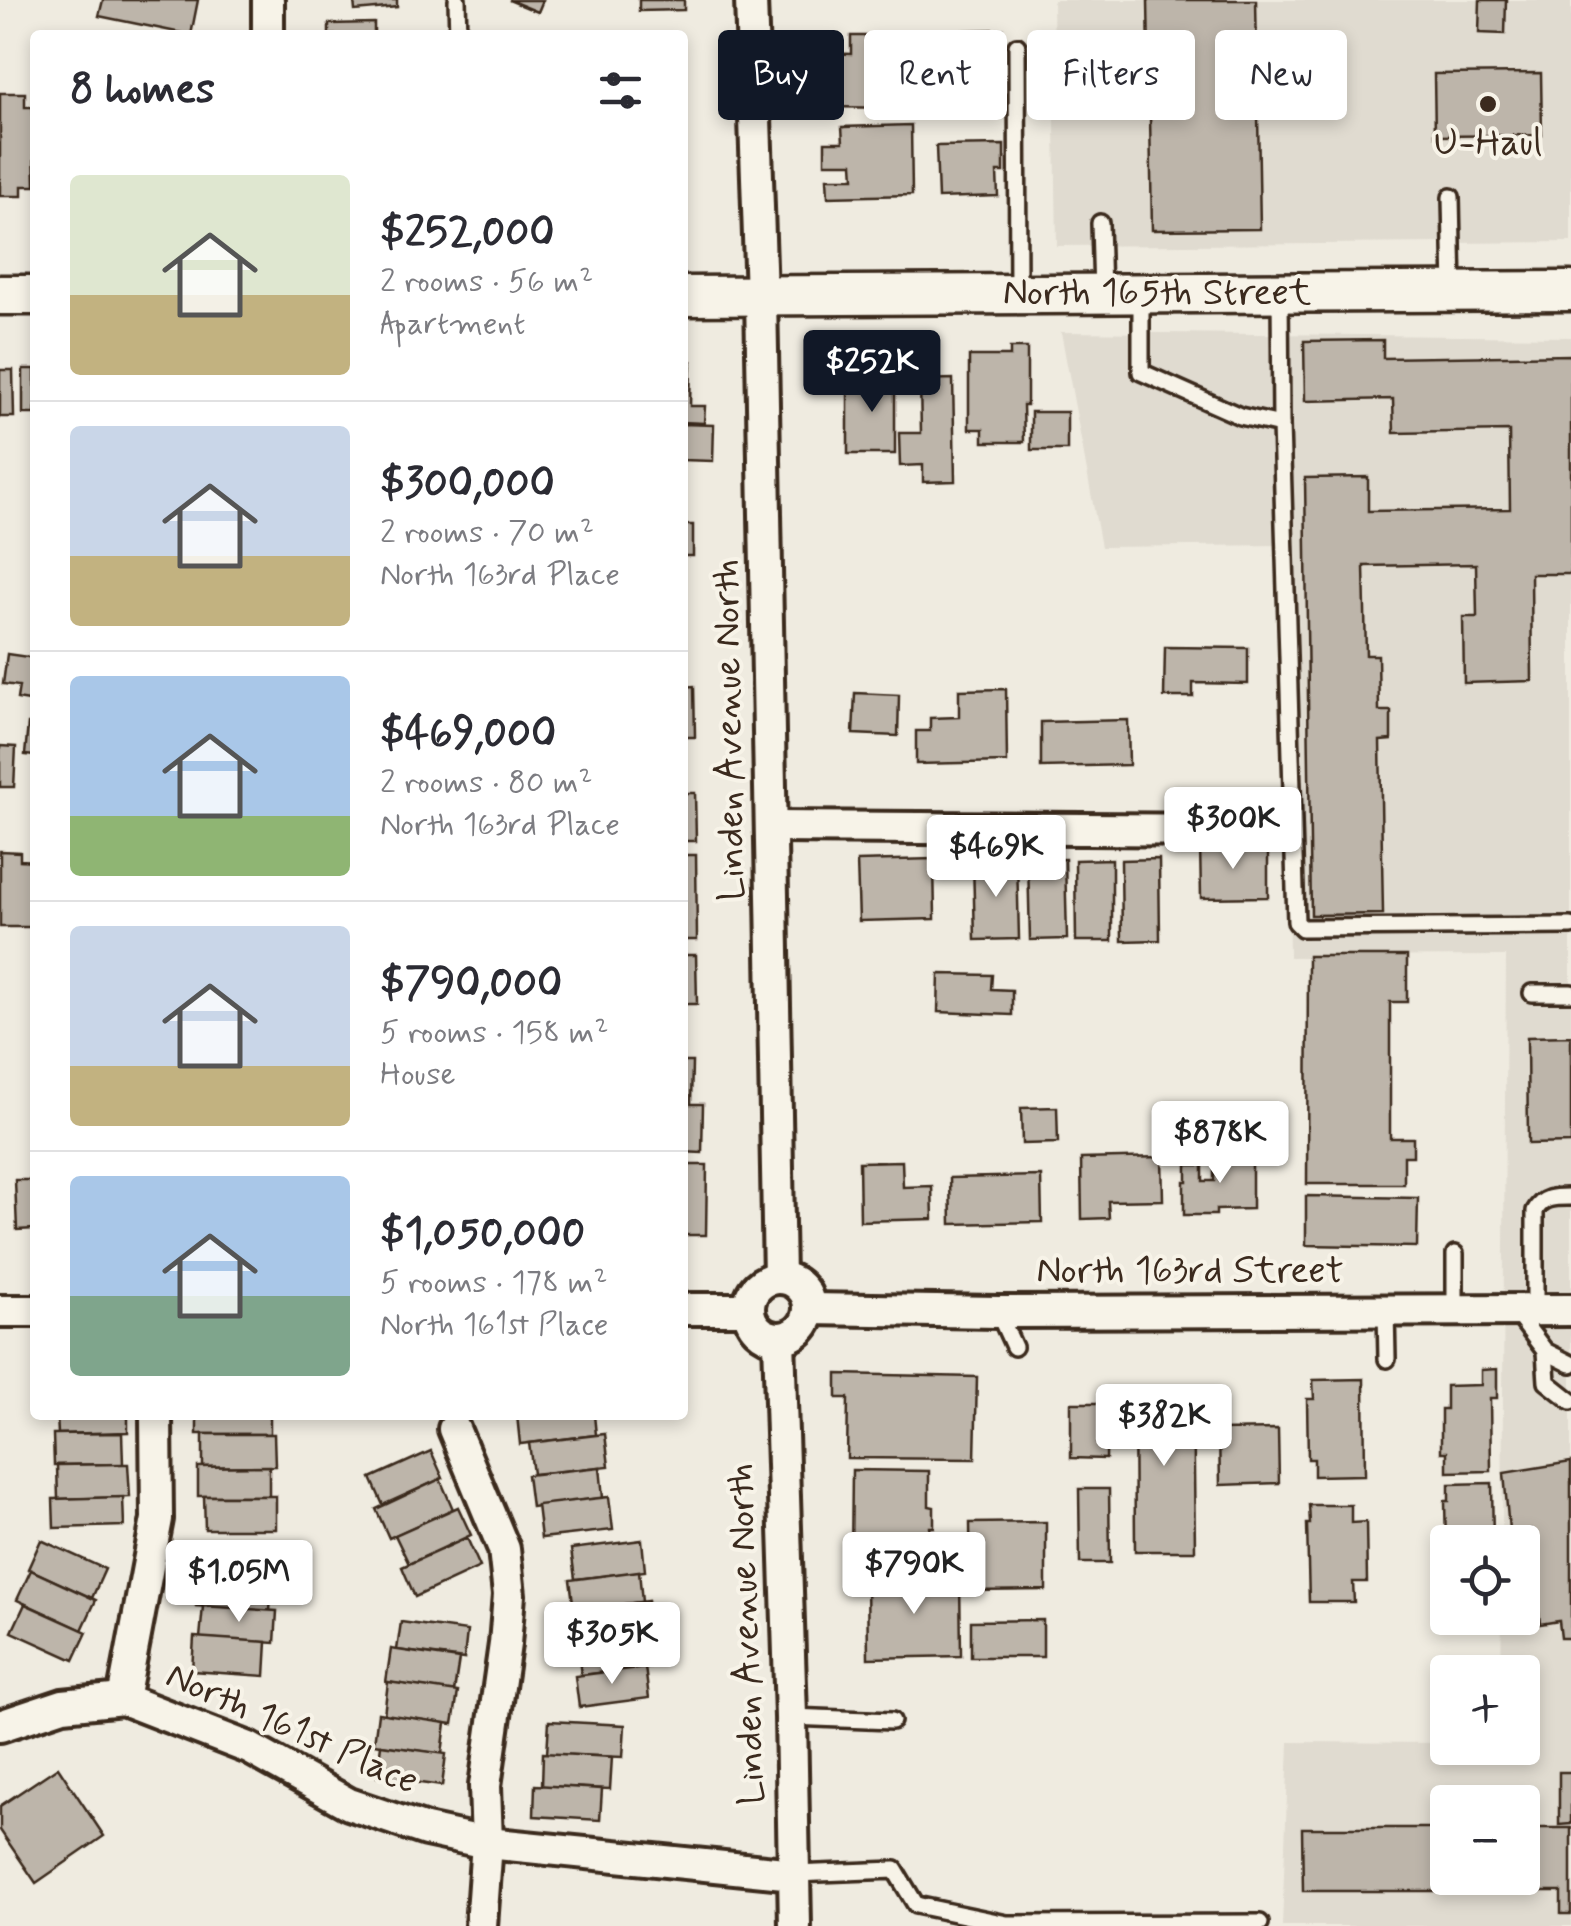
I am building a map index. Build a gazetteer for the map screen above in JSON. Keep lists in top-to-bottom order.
{
  "streets": {
    "street": [
      "North 165th Street",
      "Linden Avenue North",
      "North 163rd Street",
      "North 161st Place"
    ]
  },
  "crossings": [
    ["North 165th Street", "Linden Avenue North"],
    ["Linden Avenue North", "North 163rd Street"],
    ["Linden Avenue North", "North 161st Place"]
  ],
  "places": ["U-Haul"],
  "page": {
    "chip": [
      "Buy",
      "Rent",
      "Filters",
      "New"
    ],
    "heading": "8 homes",
    "list": [
      {
        "name": "$252,000",
        "note": "2 rooms · 56 m² · Apartment"
      },
      {
        "name": "$300,000",
        "note": "2 rooms · 70 m² · North 163rd Place"
      },
      {
        "name": "$469,000",
        "note": "2 rooms · 80 m² · North 163rd Place"
      },
      {
        "name": "$790,000",
        "note": "5 rooms · 158 m² · House"
      },
      {
        "name": "$1,050,000",
        "note": "5 rooms · 178 m² · North 161st Place"
      }
    ],
    "price": [
      "$252K",
      "$300K",
      "$469K",
      "$878K",
      "$382K",
      "$790K",
      "$1.05M",
      "$305K"
    ],
    "map_buttons": ["+", "−"]
  }
}
